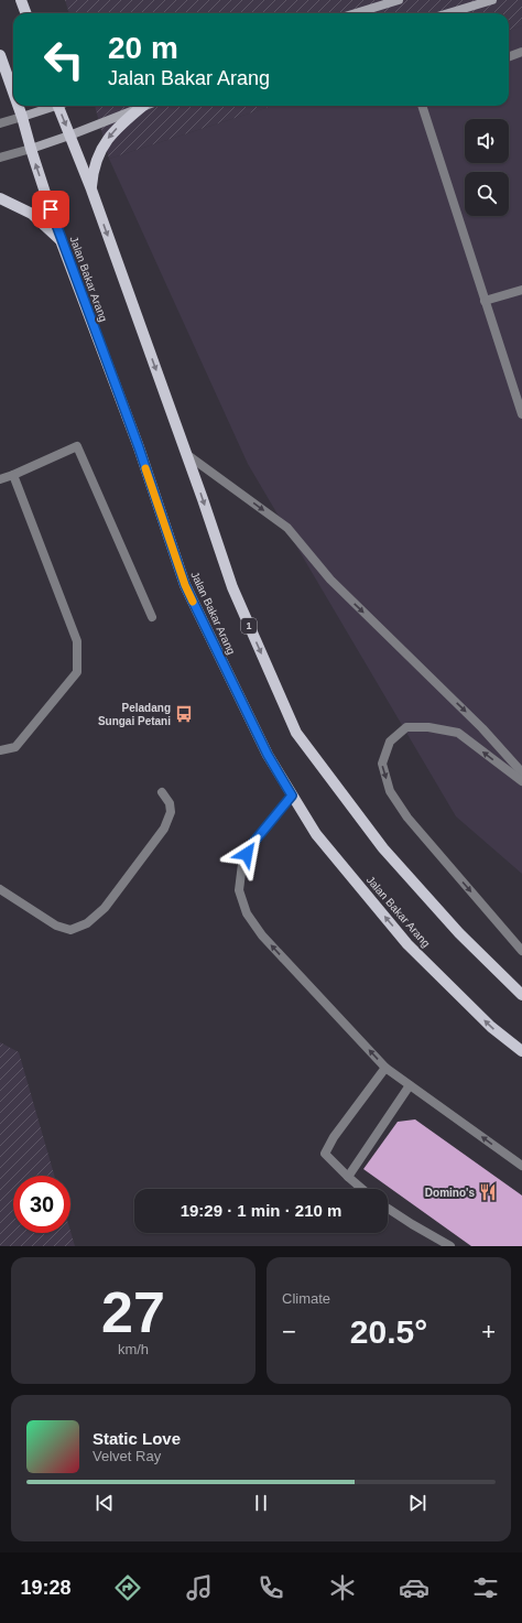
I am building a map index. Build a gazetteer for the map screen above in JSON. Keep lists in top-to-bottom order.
{
  "streets": {
    "main road": ["Jalan Bakar Arang", "1"]
  },
  "places": {
    "bus stop": ["Peladang Sungai Petani"],
    "restaurant": ["Domino's"]
  },
  "page": {
    "turn": ["20 m", "Jalan Bakar Arang"],
    "limit": "30",
    "trip": "19:29 · 1 min · 210 m",
    "tile": [
      ["27", "km/h"],
      "Climate"
    ],
    "heat": ["−", "20.5°", "+"],
    "song": ["Static Love", "Velvet Ray"],
    "tabs": "19:28"
  }
}
